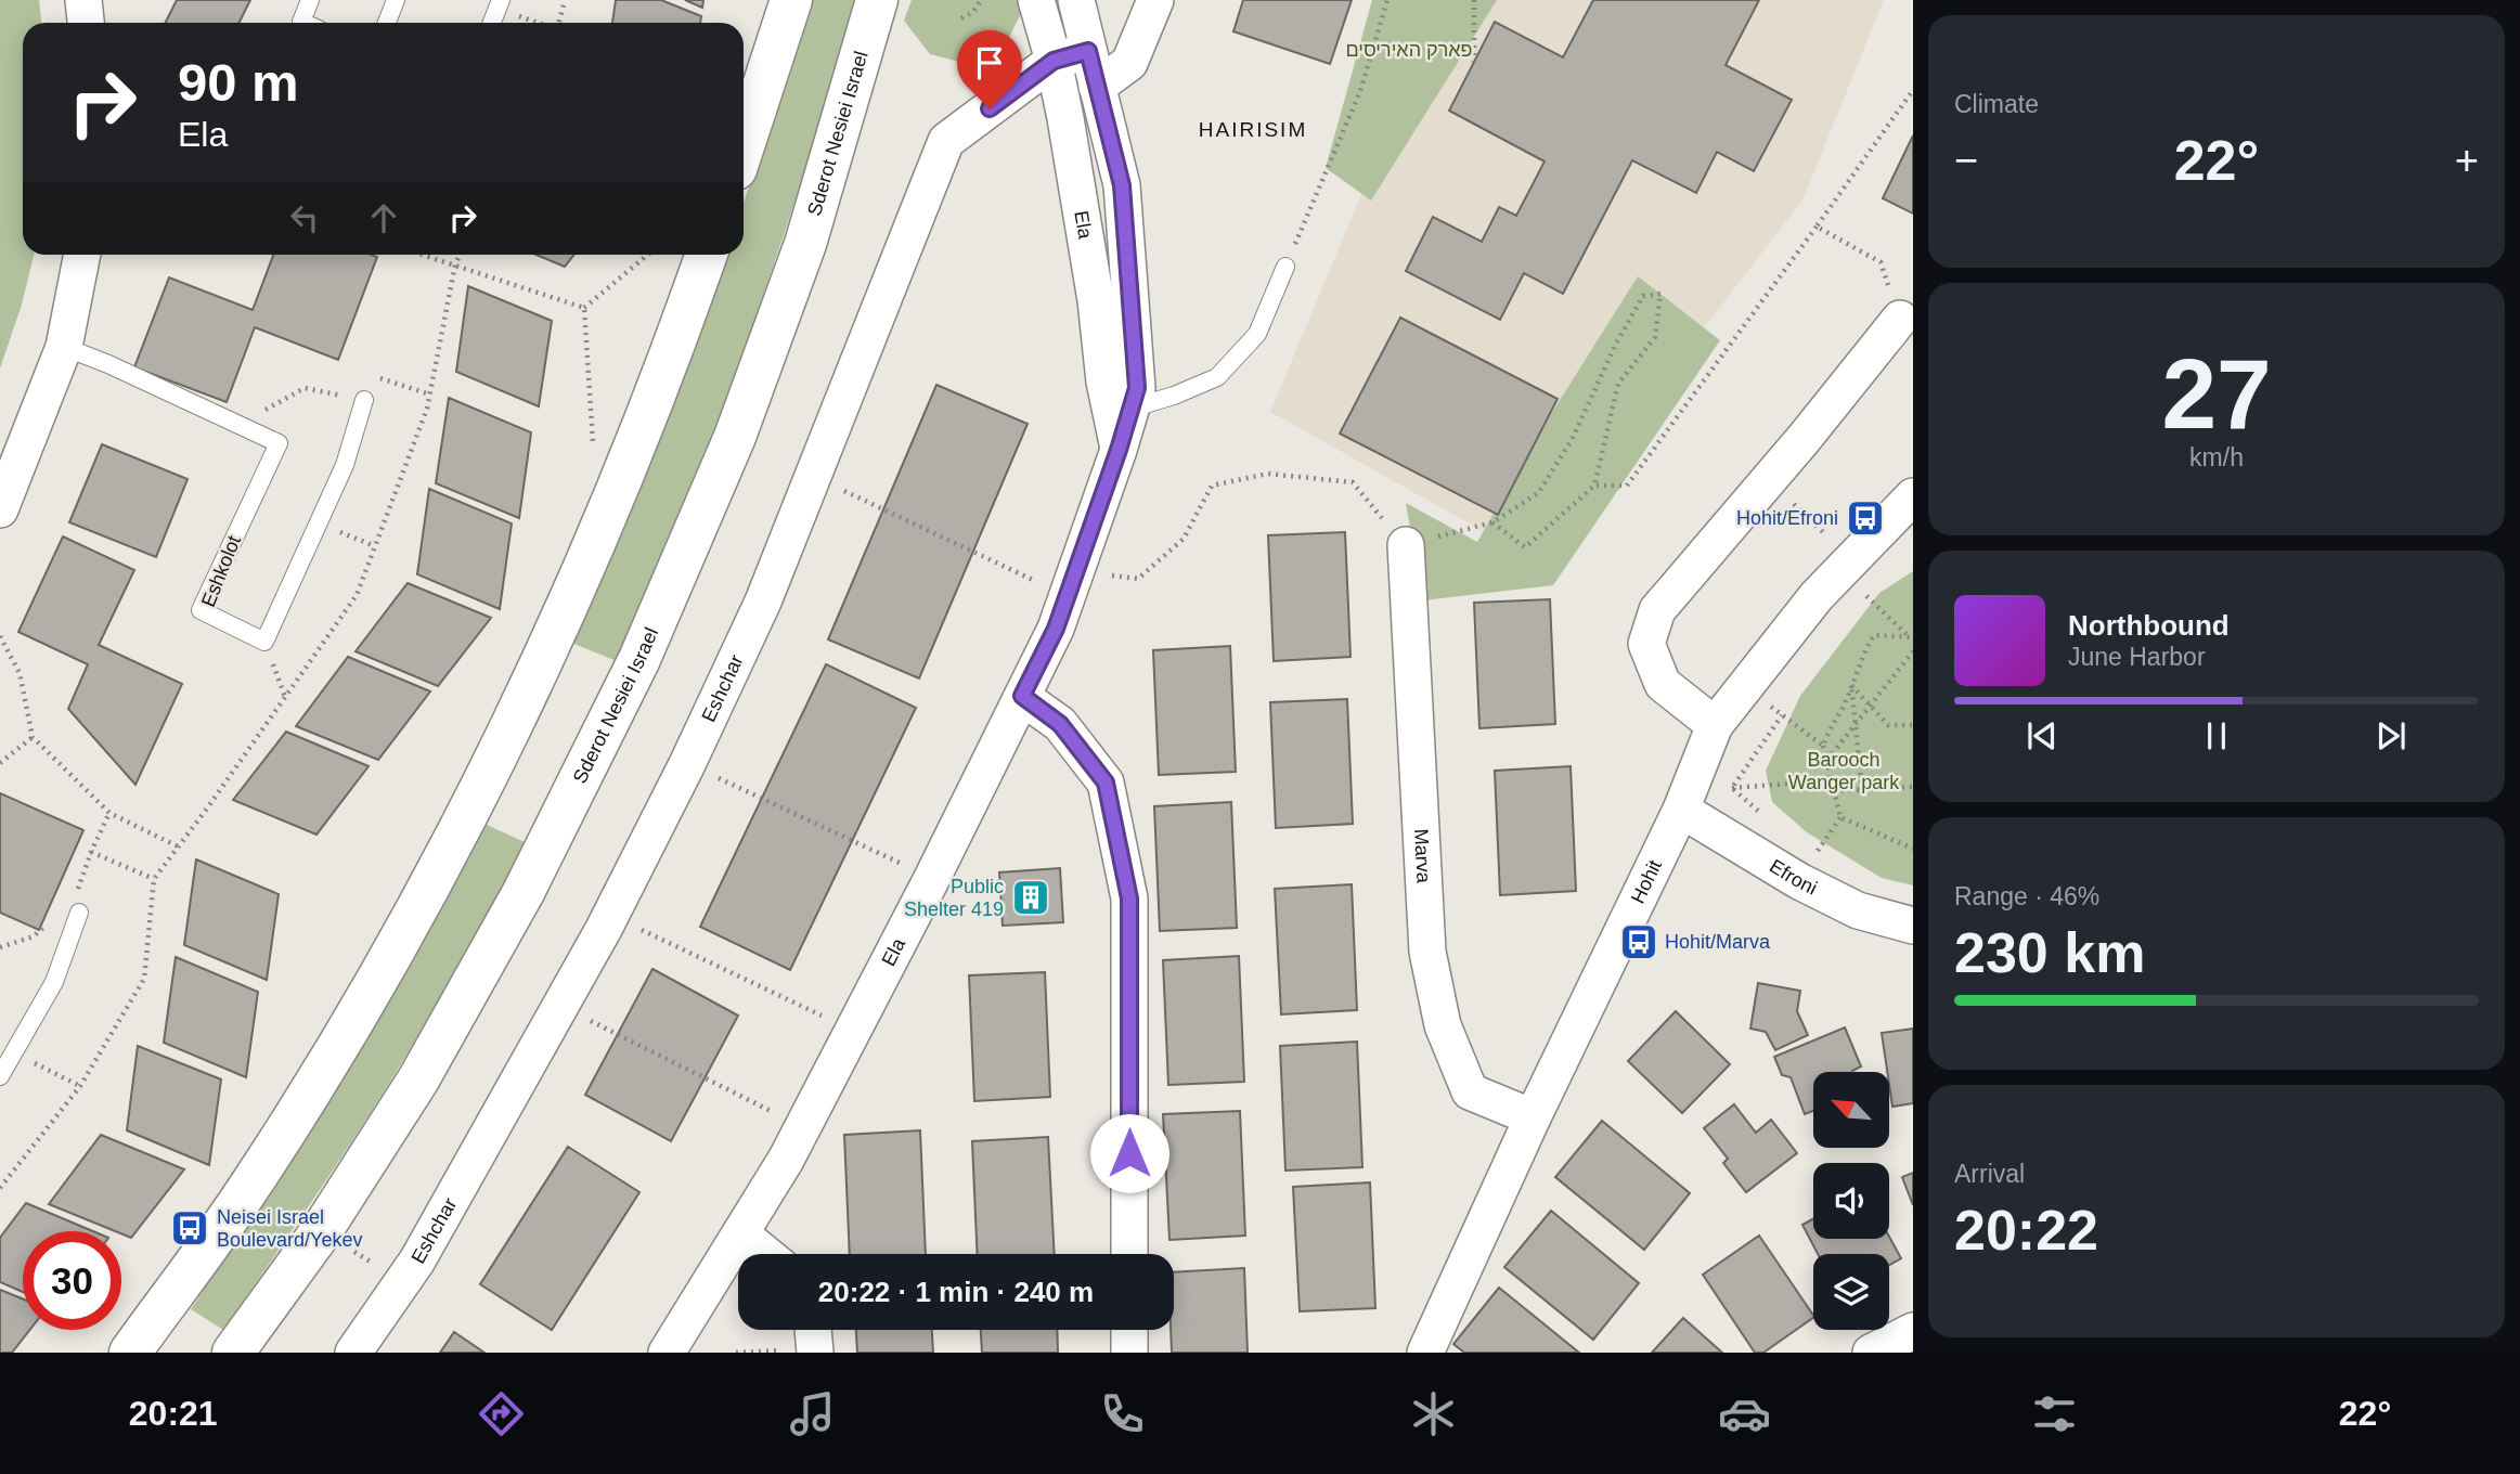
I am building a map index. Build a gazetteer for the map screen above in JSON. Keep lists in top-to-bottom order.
{
  "streets": {
    "main road": ["Sderot Nesiei Israel"],
    "street": [
      "Ela",
      "Eshchar",
      "Marva",
      "Efroni",
      "Hohit"
    ],
    "lane": ["Eshkolot"]
  },
  "crossings": [
    ["Ela", "Eshchar"],
    ["Marva", "Hohit"],
    ["Efroni", "Hohit"]
  ],
  "districts": ["HAIRISIM"],
  "parks": ["פארק האיריסים", "Barooch Wanger park"],
  "places": {
    "bus stop": ["Hohit/Efroni", "Hohit/Marva", "Neisei Israel Boulevard/Yekev"],
    "building": ["Public Shelter 419"]
  },
  "north": "top left",
  "page": {
    "tile": [
      "Climate",
      ["27", "km/h"],
      ["Range · 46%", "230 km"],
      ["Arrival", "20:22"]
    ],
    "turn": ["90 m", "Ela"],
    "heat": ["−", "22°", "+"],
    "song": ["Northbound", "June Harbor"],
    "limit": "30",
    "trip": "20:22 · 1 min · 240 m",
    "tabs": ["20:21", "22°"]
  }
}
